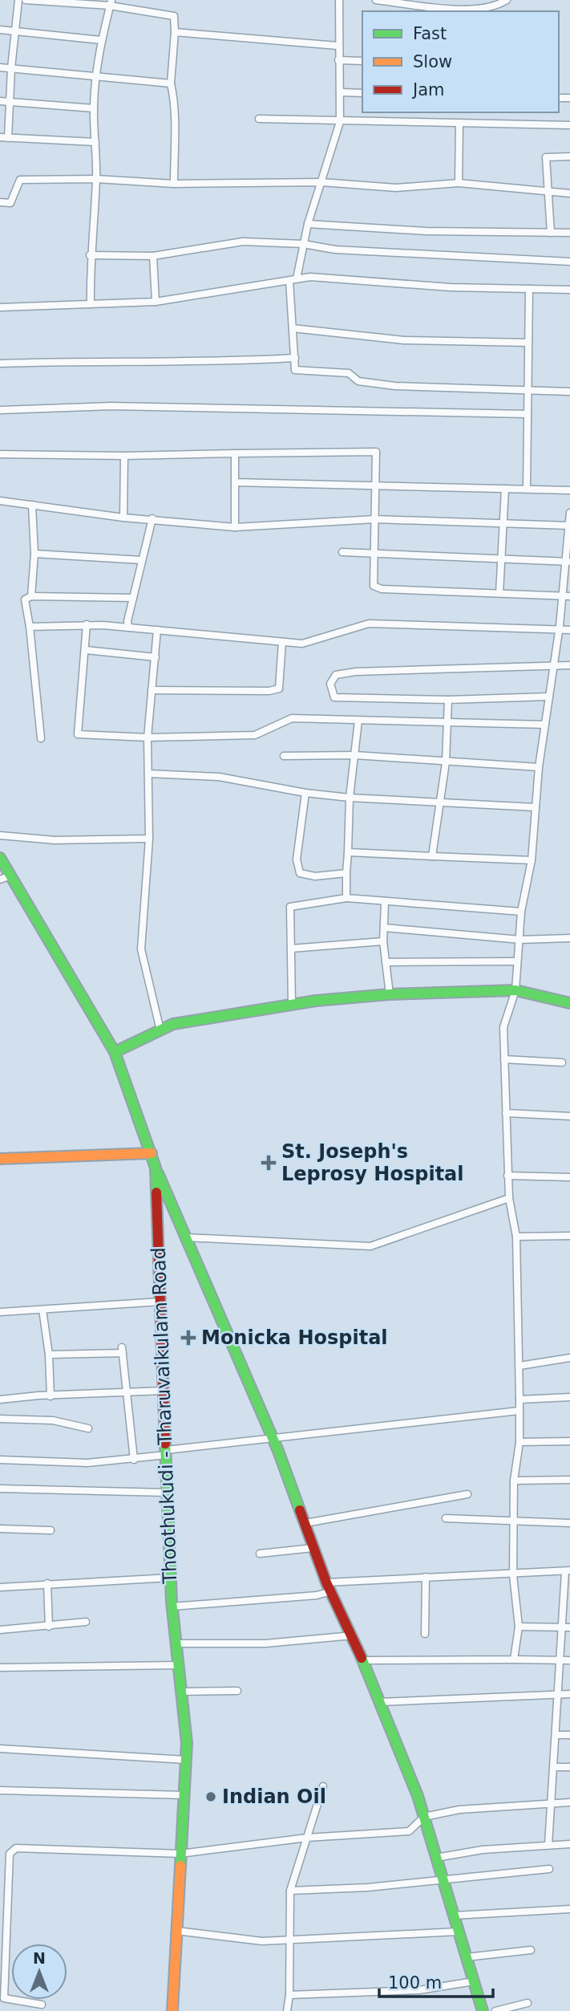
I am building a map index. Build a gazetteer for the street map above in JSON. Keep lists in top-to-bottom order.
{
  "streets": {
    "main road": ["Thoothukudi - Tharuvaikulam Road"]
  },
  "places": {
    "health": ["St. Joseph's Leprosy Hospital", "Monicka Hospital"],
    "other": ["Indian Oil"]
  },
  "legend": ["Fast", "Slow", "Jam"],
  "scale_bar": "100 m",
  "north": "top"
}
